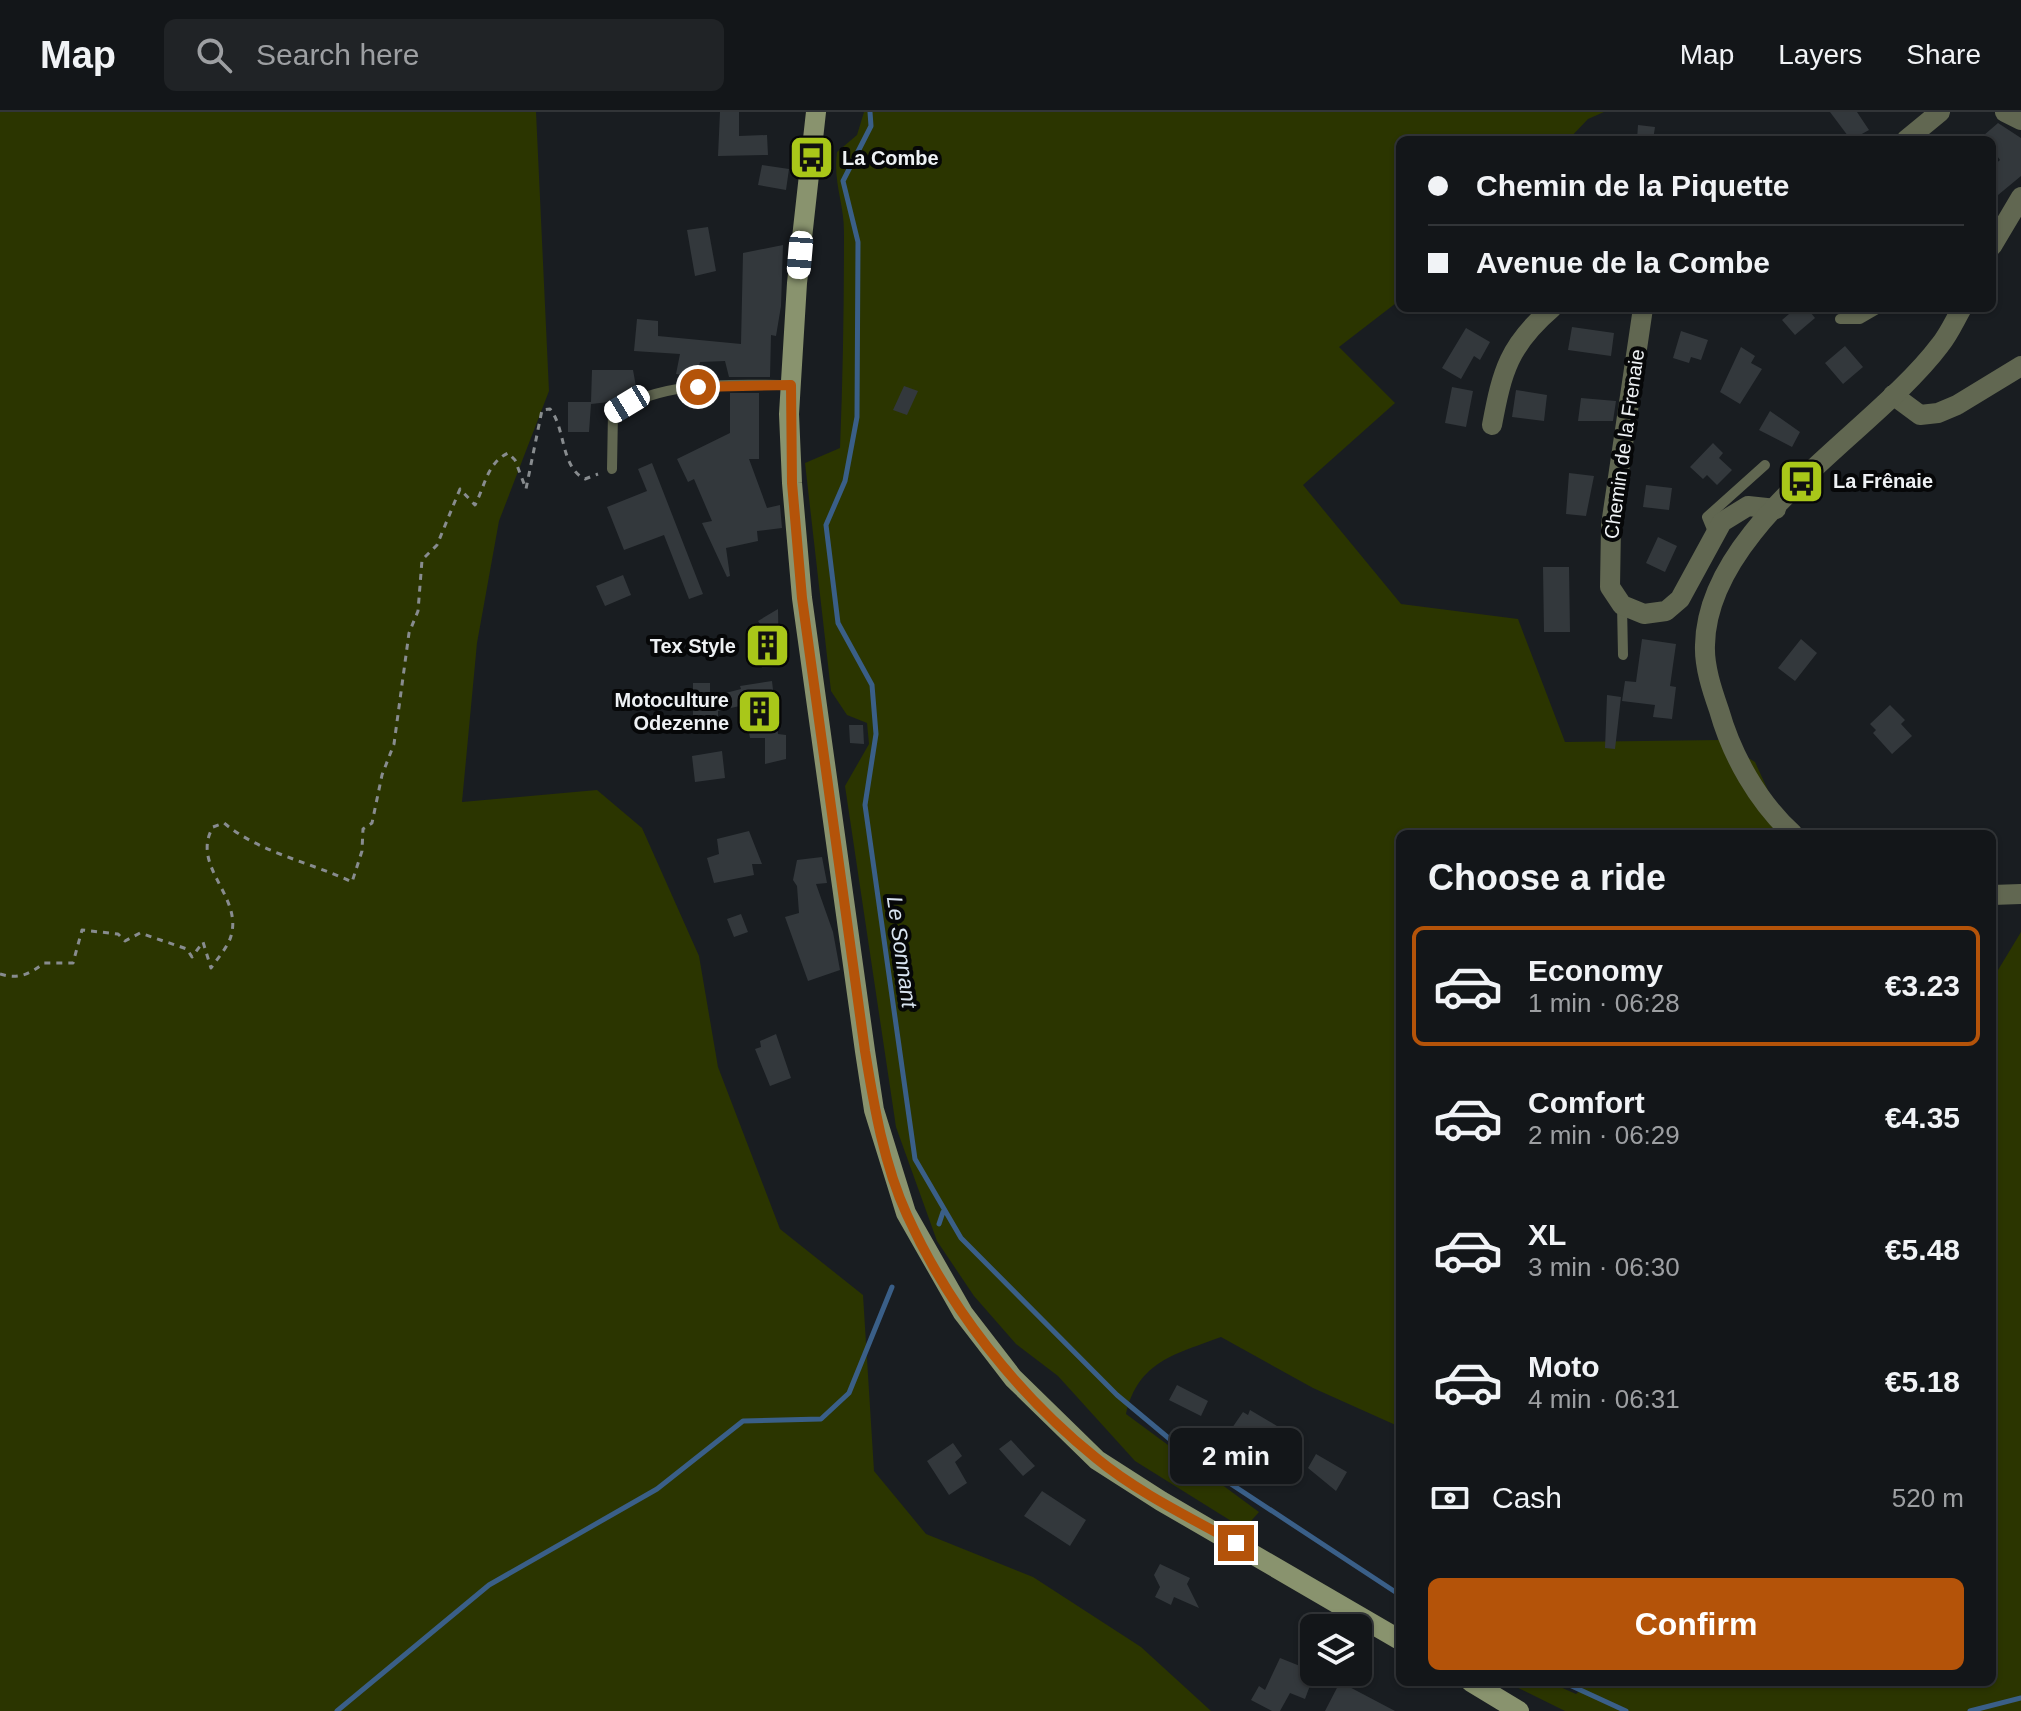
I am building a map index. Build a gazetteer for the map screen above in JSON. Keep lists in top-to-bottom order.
{
  "streets": {
    "street": ["Chemin de la Frenaie"]
  },
  "water": ["Le Sonnant"],
  "places": {
    "bus stop": ["La Combe", "La Frênaie"],
    "building": ["Tex Style", "Motoculture Odezenne"]
  },
  "page": {
    "header": "Map",
    "search": "Search here",
    "nav": ["Map", "Layers", "Share"],
    "banner": ["Chemin de la Piquette", "Avenue de la Combe"],
    "heading": "Choose a ride",
    "list": [
      {
        "name": "Economy",
        "note": "1 min · 06:28",
        "value": "€3.23"
      },
      {
        "name": "Comfort",
        "note": "2 min · 06:29",
        "value": "€4.35"
      },
      {
        "name": "XL",
        "note": "3 min · 06:30",
        "value": "€5.48"
      },
      {
        "name": "Moto",
        "note": "4 min · 06:31",
        "value": "€5.18"
      }
    ],
    "bubble": "2 min",
    "pay": ["Cash", "520 m"],
    "buttons": "Confirm"
  }
}
